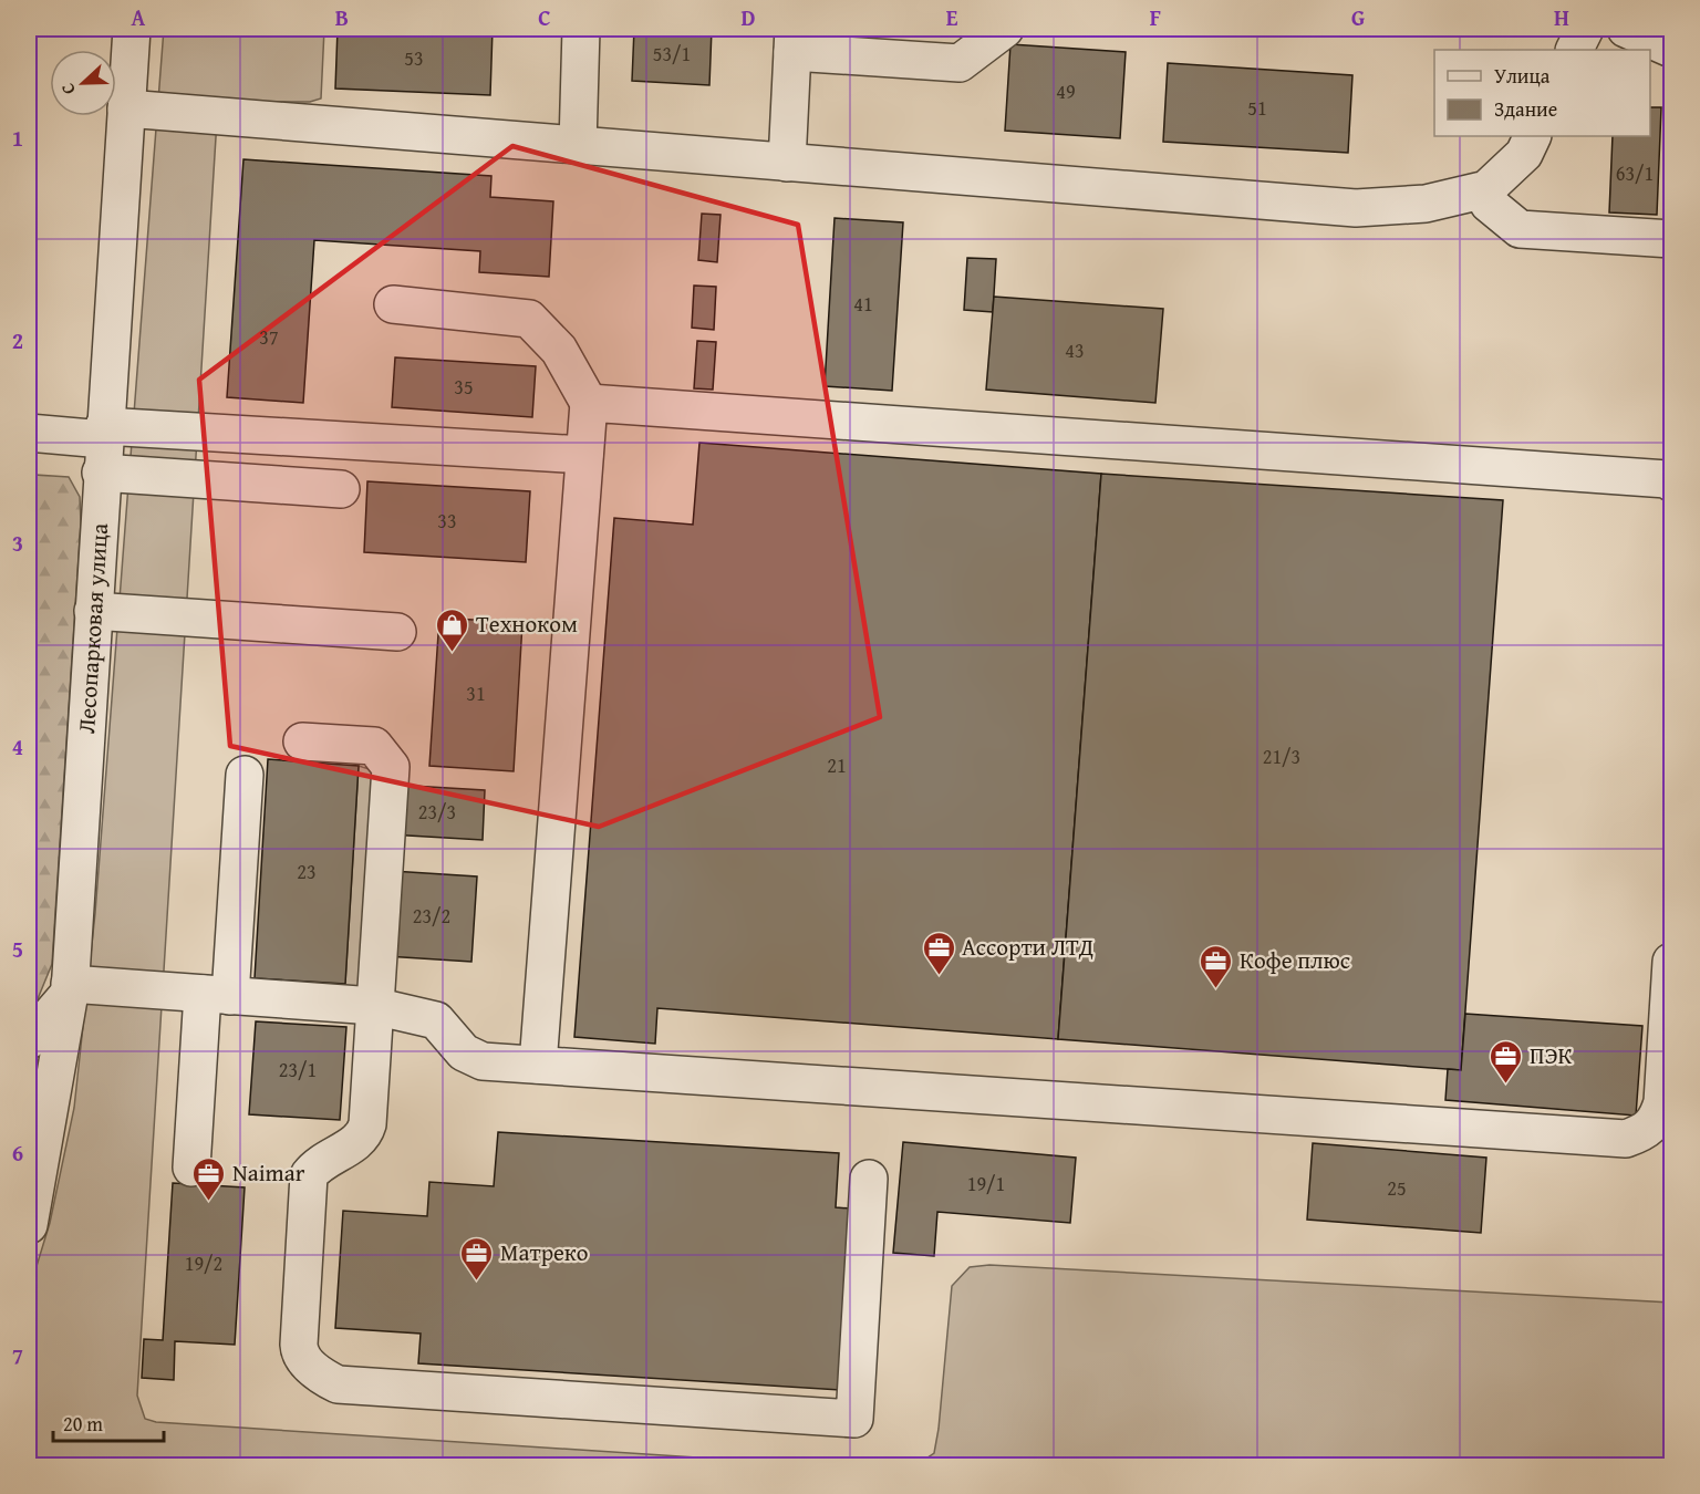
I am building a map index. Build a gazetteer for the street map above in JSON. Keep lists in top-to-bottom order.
{
  "streets": {
    "street": ["Лесопарковая улица"]
  },
  "places": {
    "shop": ["Техноком"],
    "office": [
      "Ассорти ЛТД",
      "Кофе плюс",
      "ПЭК",
      "Naimar",
      "Матреко"
    ]
  },
  "house_numbers": [
    "53/1",
    "53",
    "49",
    "51",
    "63/1",
    "41",
    "37",
    "43",
    "35",
    "33",
    "31",
    "21/3",
    "21",
    "23/3",
    "23",
    "23/2",
    "23/1",
    "19/1",
    "25",
    "19/2"
  ],
  "legend": ["Улица", "Здание"],
  "scale_bar": "20 m",
  "north": "left",
  "grid": {
    "columns": [
      "A",
      "B",
      "C",
      "D",
      "E",
      "F",
      "G",
      "H"
    ],
    "rows": [
      "1",
      "2",
      "3",
      "4",
      "5",
      "6",
      "7"
    ]
  }
}
